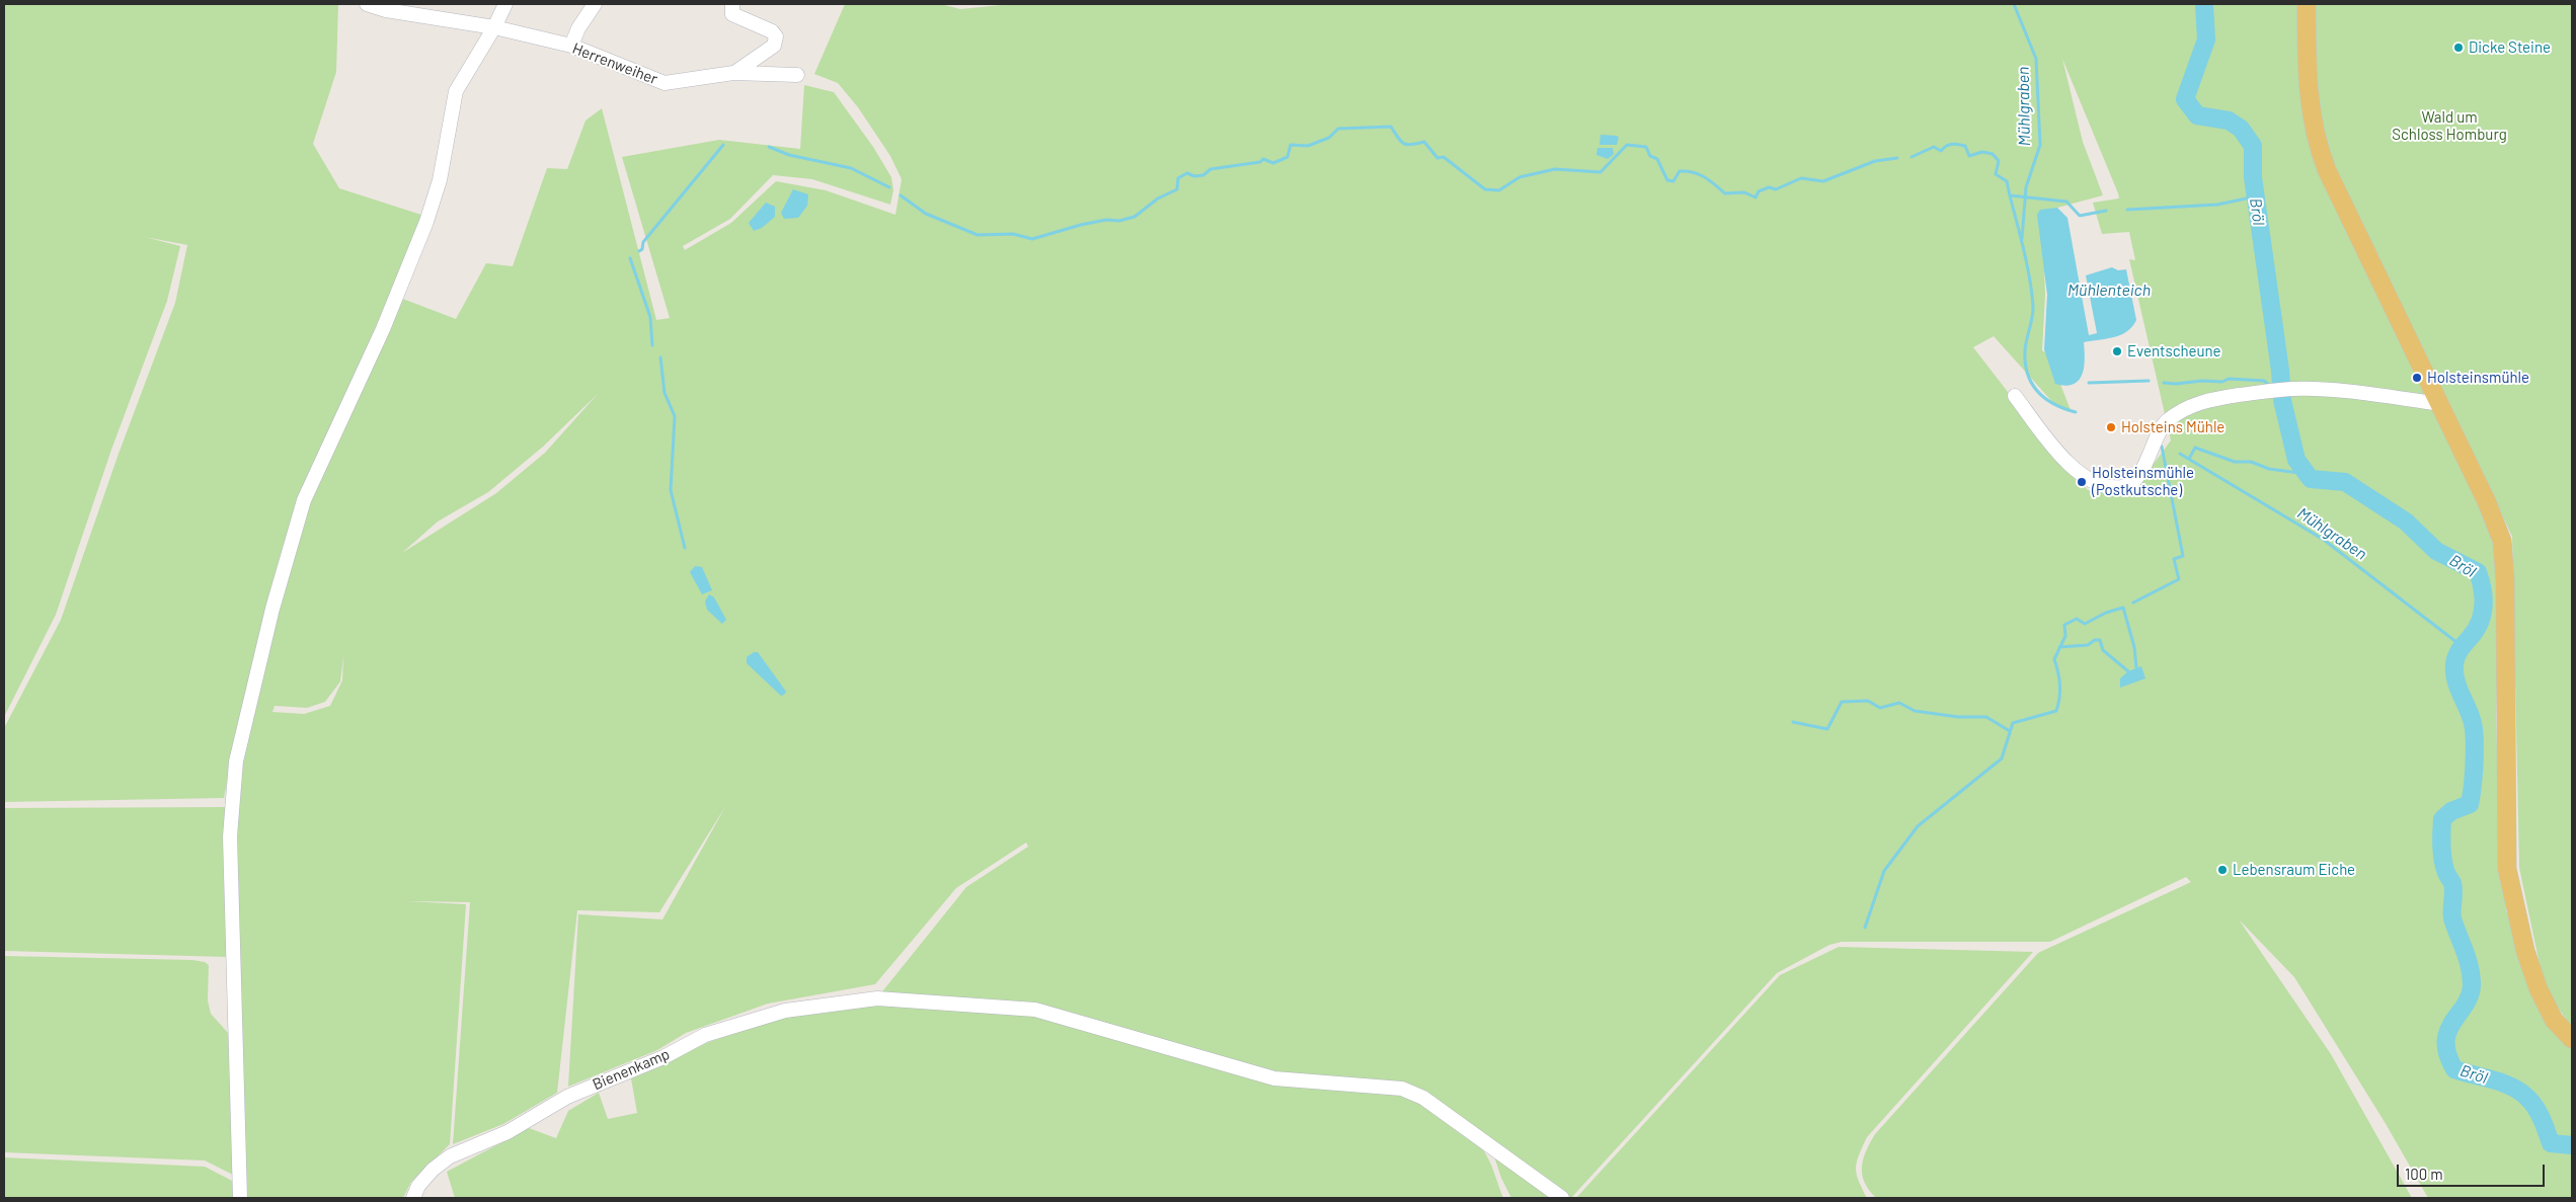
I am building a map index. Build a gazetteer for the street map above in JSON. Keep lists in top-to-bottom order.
{
  "streets": {
    "street": ["Herrenweiher", "Bienenkamp"]
  },
  "water": ["Mühlgraben", "Bröl", "Mühlenteich"],
  "parks": ["Wald um Schloss Homburg"],
  "places": [
    "Dicke Steine",
    "Eventscheune",
    "Holsteinsmühle",
    "Holsteins Mühle",
    "Holsteinsmühle (Postkutsche)",
    "Lebensraum Eiche"
  ],
  "scale_bar": "100 m"
}
